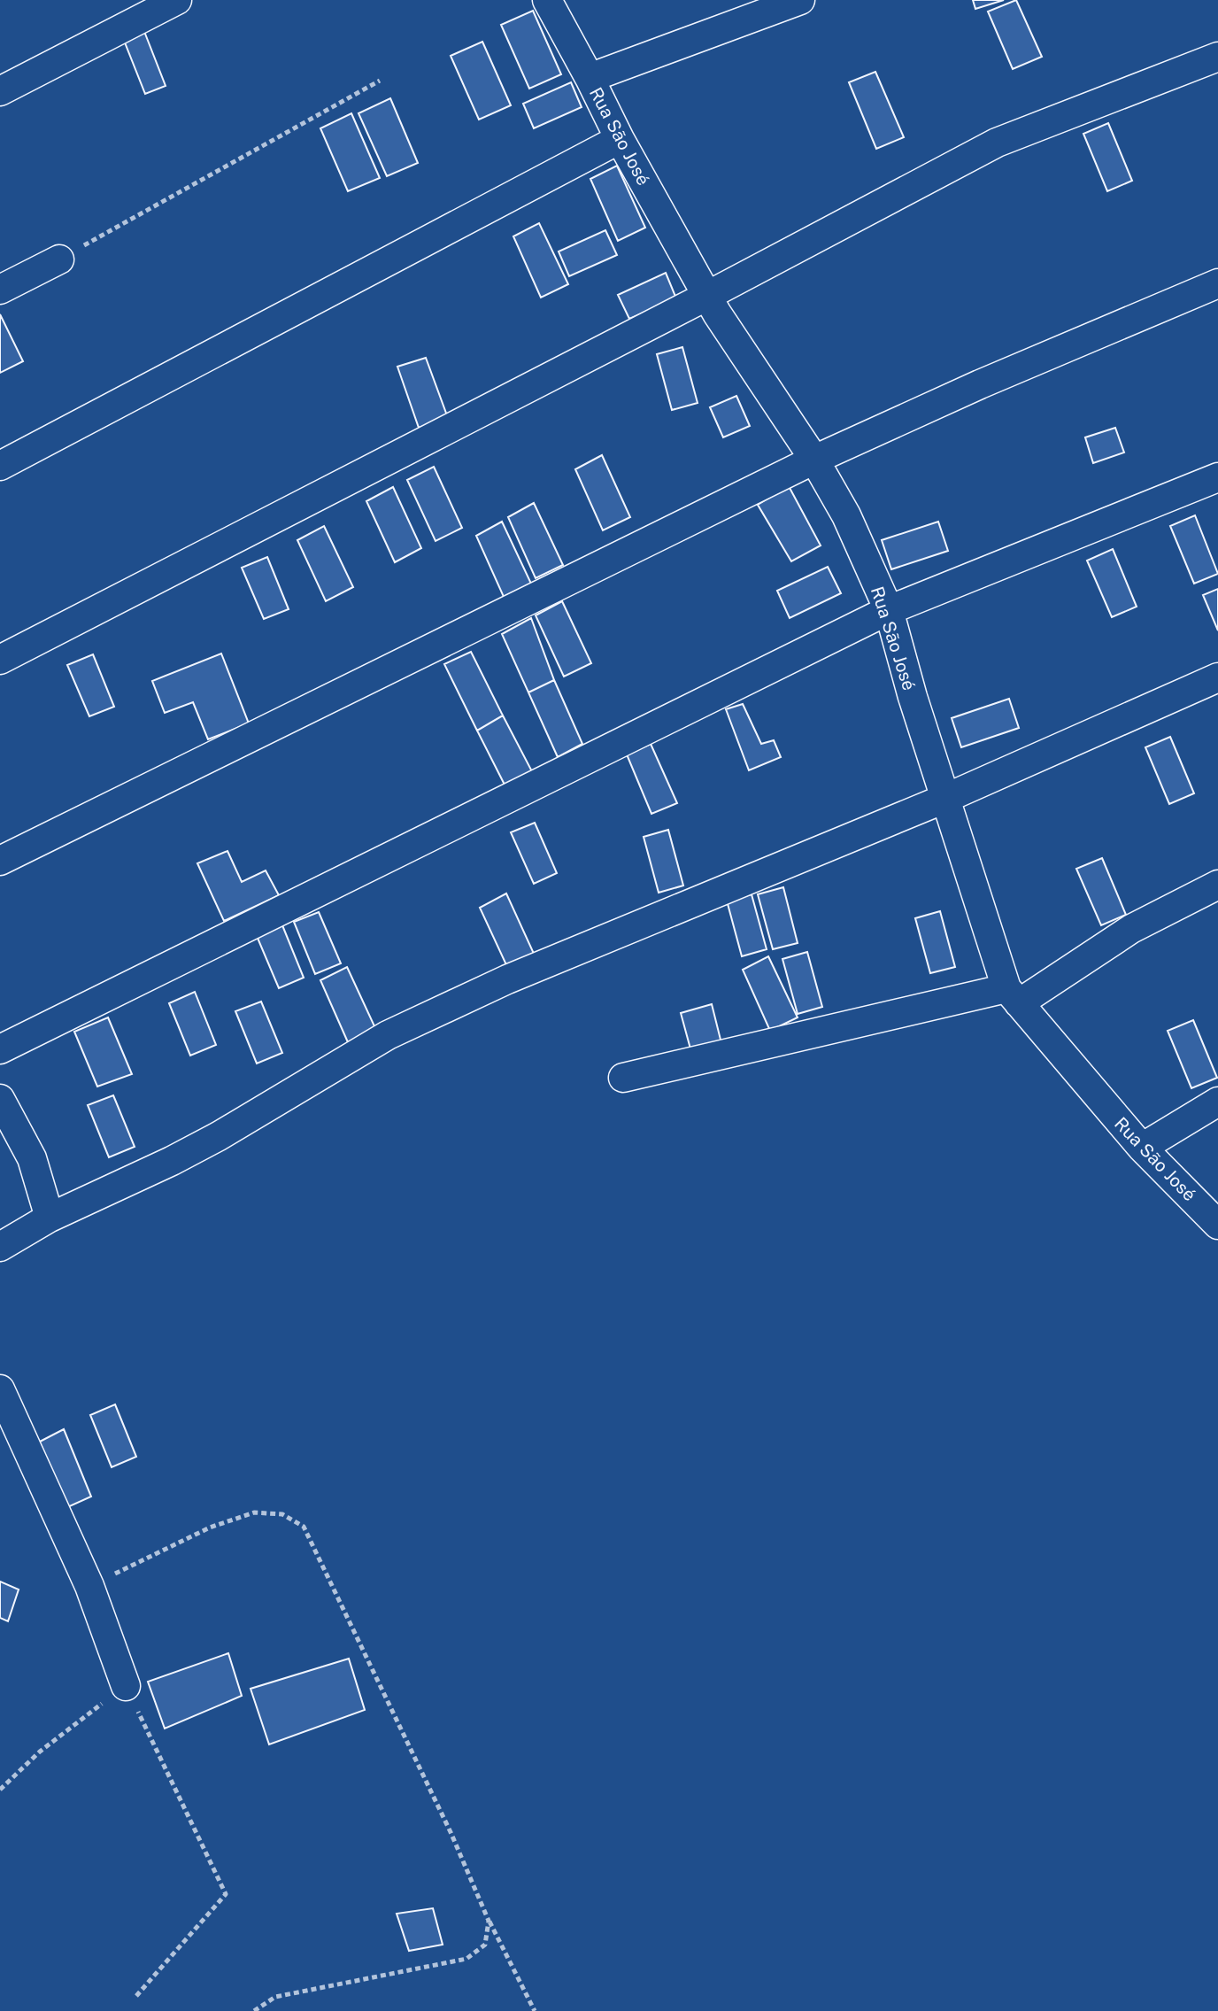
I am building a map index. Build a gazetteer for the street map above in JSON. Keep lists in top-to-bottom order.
{
  "streets": {
    "street": ["Rua São José"]
  }
}
